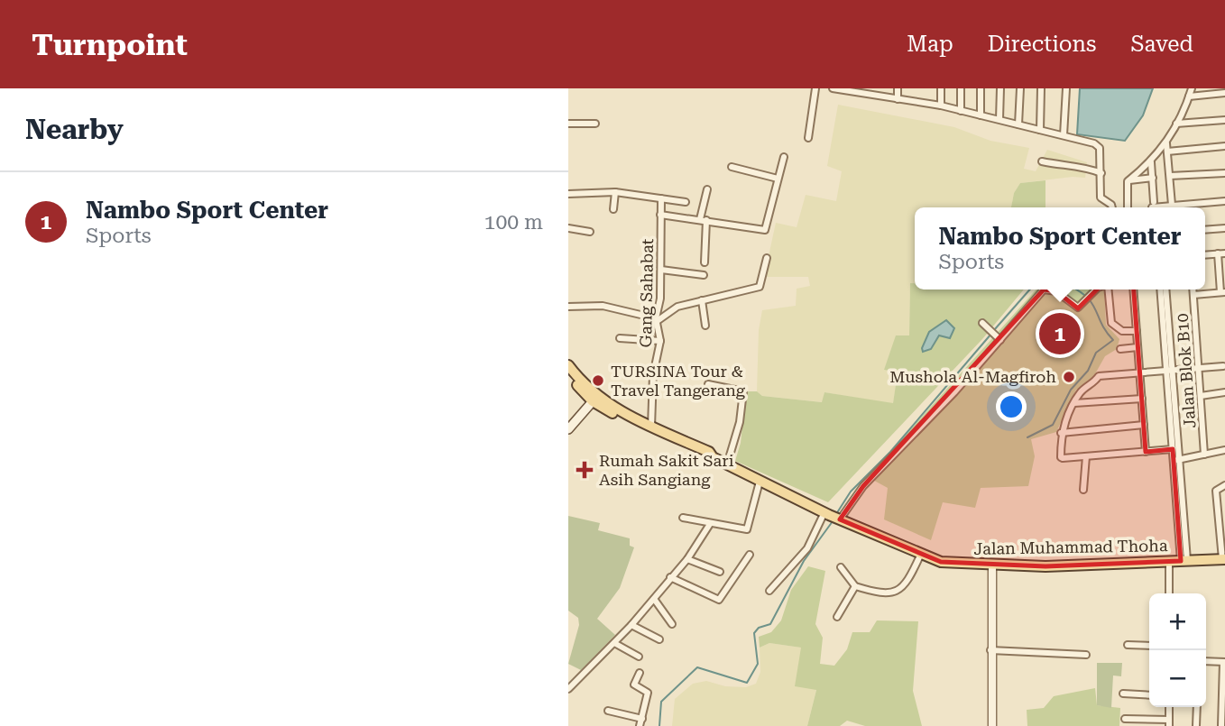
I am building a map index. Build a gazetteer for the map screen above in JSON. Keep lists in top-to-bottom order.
{
  "streets": {
    "main road": ["Jalan Muhammad Thoha"],
    "street": ["Gang Sahabat", "Jalan Blok B10"]
  },
  "crossings": [
    ["Gang Sahabat", "Jalan Muhammad Thoha"]
  ],
  "places": {
    "other": ["Mushola Al-Magfiroh", "TURSINA Tour & Travel Tangerang"],
    "health": ["Rumah Sakit Sari Asih Sangiang"]
  },
  "page": {
    "header": "Turnpoint",
    "nav": ["Map", "Directions", "Saved"],
    "heading": "Nearby",
    "list": [
      {
        "mark": "1",
        "name": "Nambo Sport Center",
        "note": "Sports",
        "value": "100 m"
      }
    ],
    "popup": ["Nambo Sport Center", "Sports"],
    "pins": "1",
    "map_buttons": ["+", "−"]
  }
}
